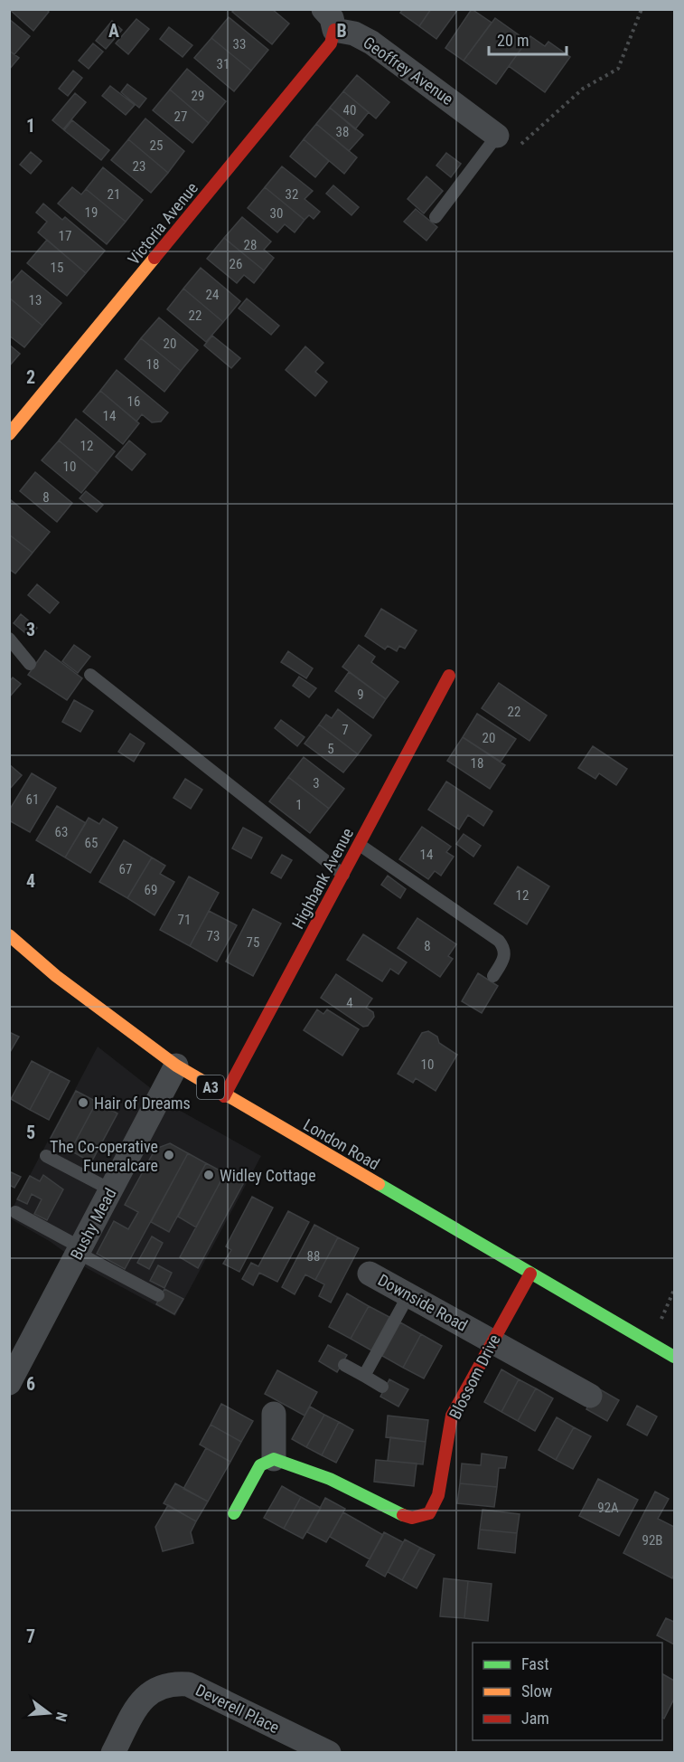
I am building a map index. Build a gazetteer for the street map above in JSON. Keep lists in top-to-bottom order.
{
  "streets": {
    "street": [
      "Geoffrey Avenue",
      "Victoria Avenue",
      "Highbank Avenue",
      "A3",
      "London Road",
      "Bushy Mead",
      "Downside Road",
      "Blossom Drive",
      "Deverell Place"
    ]
  },
  "crossings": [
    ["Geoffrey Avenue", "Victoria Avenue"],
    ["Highbank Avenue", "London Road"],
    ["London Road", "Bushy Mead"],
    ["London Road", "Blossom Drive"],
    ["Downside Road", "Blossom Drive"]
  ],
  "places": ["Hair of Dreams", "The Co-operative Funeralcare", "Widley Cottage"],
  "house_numbers": [
    "33",
    "31",
    "29",
    "40",
    "27",
    "38",
    "25",
    "23",
    "21",
    "32",
    "19",
    "30",
    "17",
    "28",
    "26",
    "15",
    "24",
    "13",
    "22",
    "20",
    "18",
    "16",
    "14",
    "12",
    "10",
    "8",
    "9",
    "22",
    "7",
    "20",
    "5",
    "18",
    "3",
    "61",
    "1",
    "63",
    "65",
    "14",
    "67",
    "69",
    "12",
    "71",
    "73",
    "75",
    "8",
    "4",
    "10",
    "88",
    "92A",
    "92B"
  ],
  "legend": ["Fast", "Slow", "Jam"],
  "scale_bar": "20 m",
  "north": "right",
  "grid": {
    "columns": ["A", "B"],
    "rows": [
      "1",
      "2",
      "3",
      "4",
      "5",
      "6",
      "7"
    ]
  }
}
